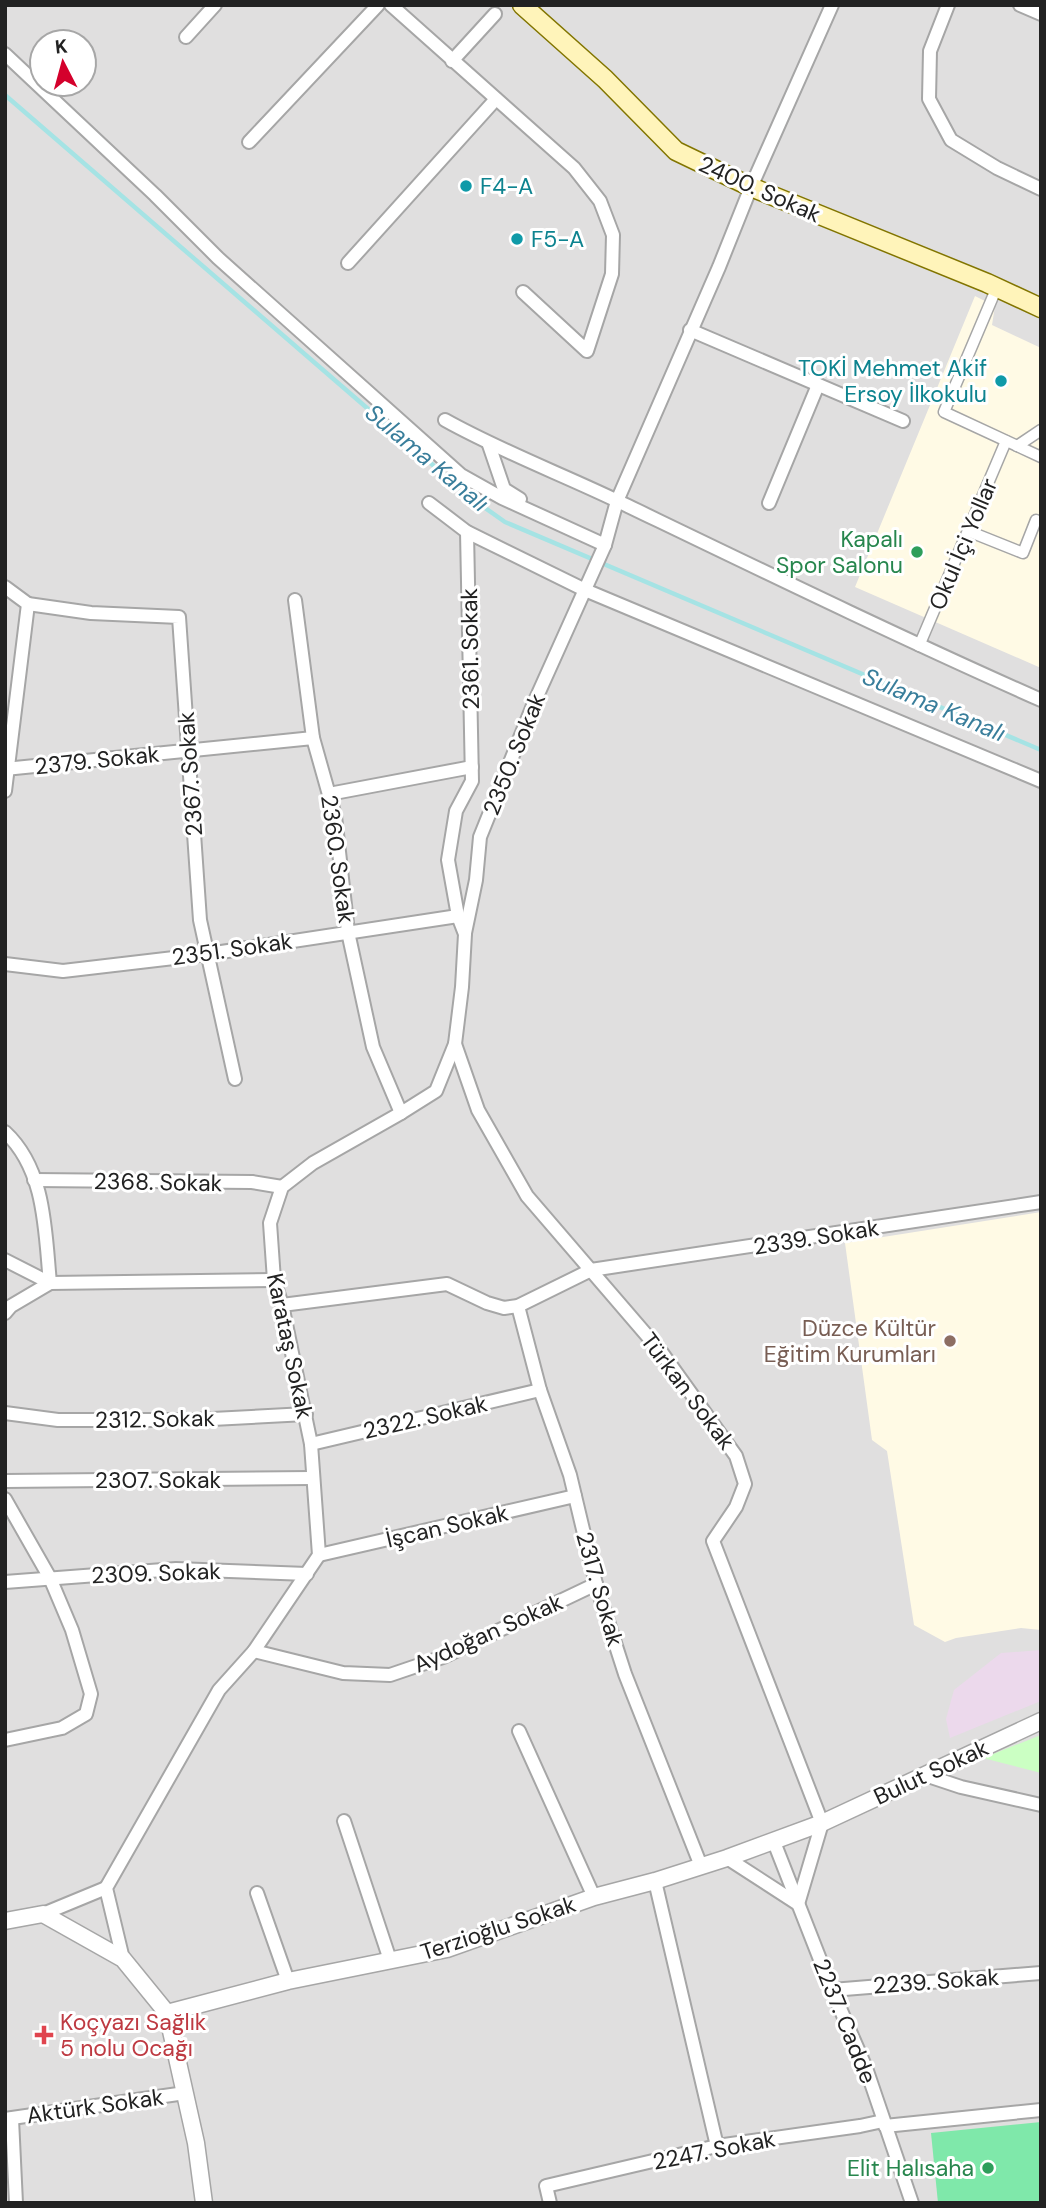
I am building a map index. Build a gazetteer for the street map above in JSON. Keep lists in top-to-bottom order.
{
  "streets": {
    "main road": ["2400. Sokak"],
    "street": [
      "Okul İçi Yollar",
      "2361. Sokak",
      "2350. Sokak",
      "2379. Sokak",
      "2367. Sokak",
      "2360. Sokak",
      "2351. Sokak",
      "2368. Sokak",
      "2339. Sokak",
      "Karataş Sokak",
      "Türkan Sokak",
      "2322. Sokak",
      "2312. Sokak",
      "2307. Sokak",
      "İşcan Sokak",
      "2309. Sokak",
      "2317. Sokak",
      "Aydoğan Sokak",
      "Bulut Sokak",
      "Terzioğlu Sokak",
      "2239. Sokak",
      "2237. Cadde",
      "Aktürk Sokak",
      "2247. Sokak"
    ]
  },
  "crossings": [
    ["2400. Sokak", "2350. Sokak"],
    ["2379. Sokak", "2367. Sokak"],
    ["2379. Sokak", "2360. Sokak"],
    ["2367. Sokak", "2351. Sokak"],
    ["2360. Sokak", "2351. Sokak"],
    ["2368. Sokak", "Karataş Sokak"],
    ["2339. Sokak", "Türkan Sokak"],
    ["Karataş Sokak", "2322. Sokak"],
    ["Karataş Sokak", "2312. Sokak"],
    ["Karataş Sokak", "2307. Sokak"],
    ["Karataş Sokak", "İşcan Sokak"],
    ["Türkan Sokak", "Bulut Sokak"],
    ["Türkan Sokak", "Terzioğlu Sokak"],
    ["2322. Sokak", "2317. Sokak"],
    ["İşcan Sokak", "2317. Sokak"],
    ["2317. Sokak", "Aydoğan Sokak"],
    ["2317. Sokak", "Terzioğlu Sokak"],
    ["Bulut Sokak", "Terzioğlu Sokak"],
    ["Terzioğlu Sokak", "2237. Cadde"],
    ["2239. Sokak", "2237. Cadde"],
    ["2237. Cadde", "2247. Sokak"]
  ],
  "water": ["Sulama Kanalı"],
  "places": {
    "other": [
      "F4-A",
      "F5-A",
      "TOKİ Mehmet Akif Ersoy İlkokulu",
      "Kapalı Spor Salonu",
      "Düzce Kültür Eğitim Kurumları",
      "Elit Halısaha"
    ],
    "health": ["Koçyazı Sağlık 5 nolu Ocağı"]
  },
  "north": "top"
}
